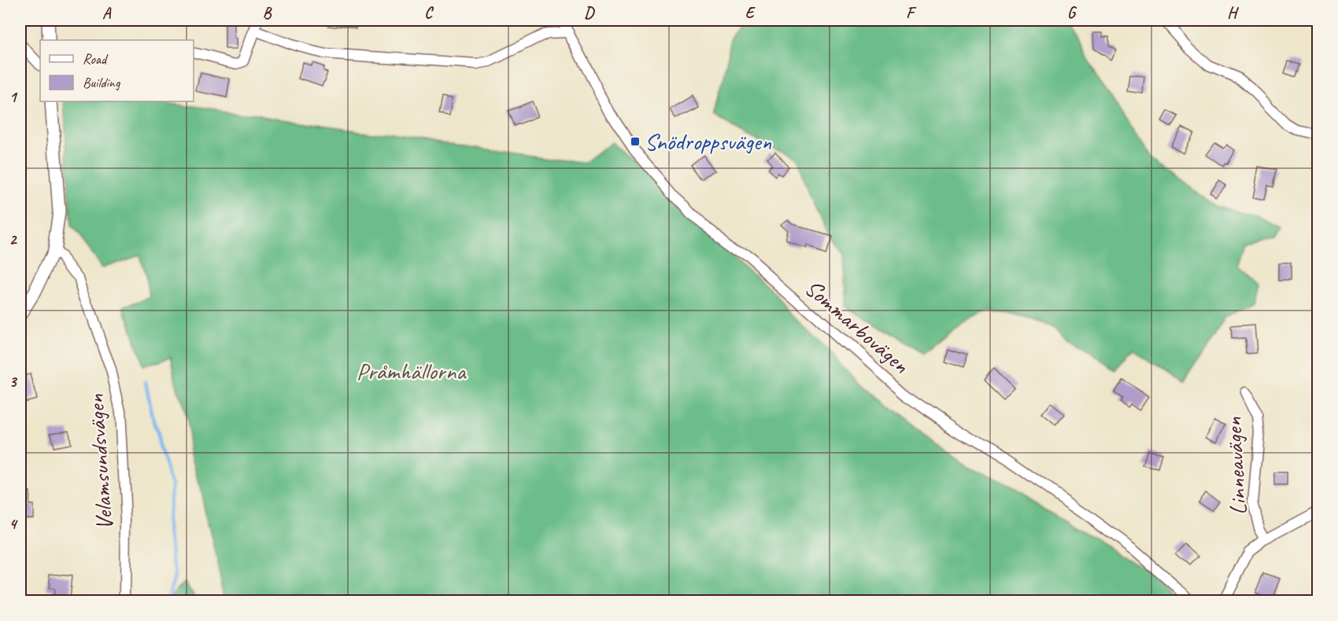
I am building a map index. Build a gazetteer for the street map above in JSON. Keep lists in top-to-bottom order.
{
  "streets": {
    "street": ["Sommarbovägen", "Velamsundsvägen", "Linneavägen"]
  },
  "parks": ["Pråmhällorna"],
  "places": {
    "transit": ["Snödroppsvägen"]
  },
  "legend": ["Road", "Building"],
  "grid": {
    "columns": [
      "A",
      "B",
      "C",
      "D",
      "E",
      "F",
      "G",
      "H"
    ],
    "rows": [
      "1",
      "2",
      "3",
      "4"
    ]
  }
}
